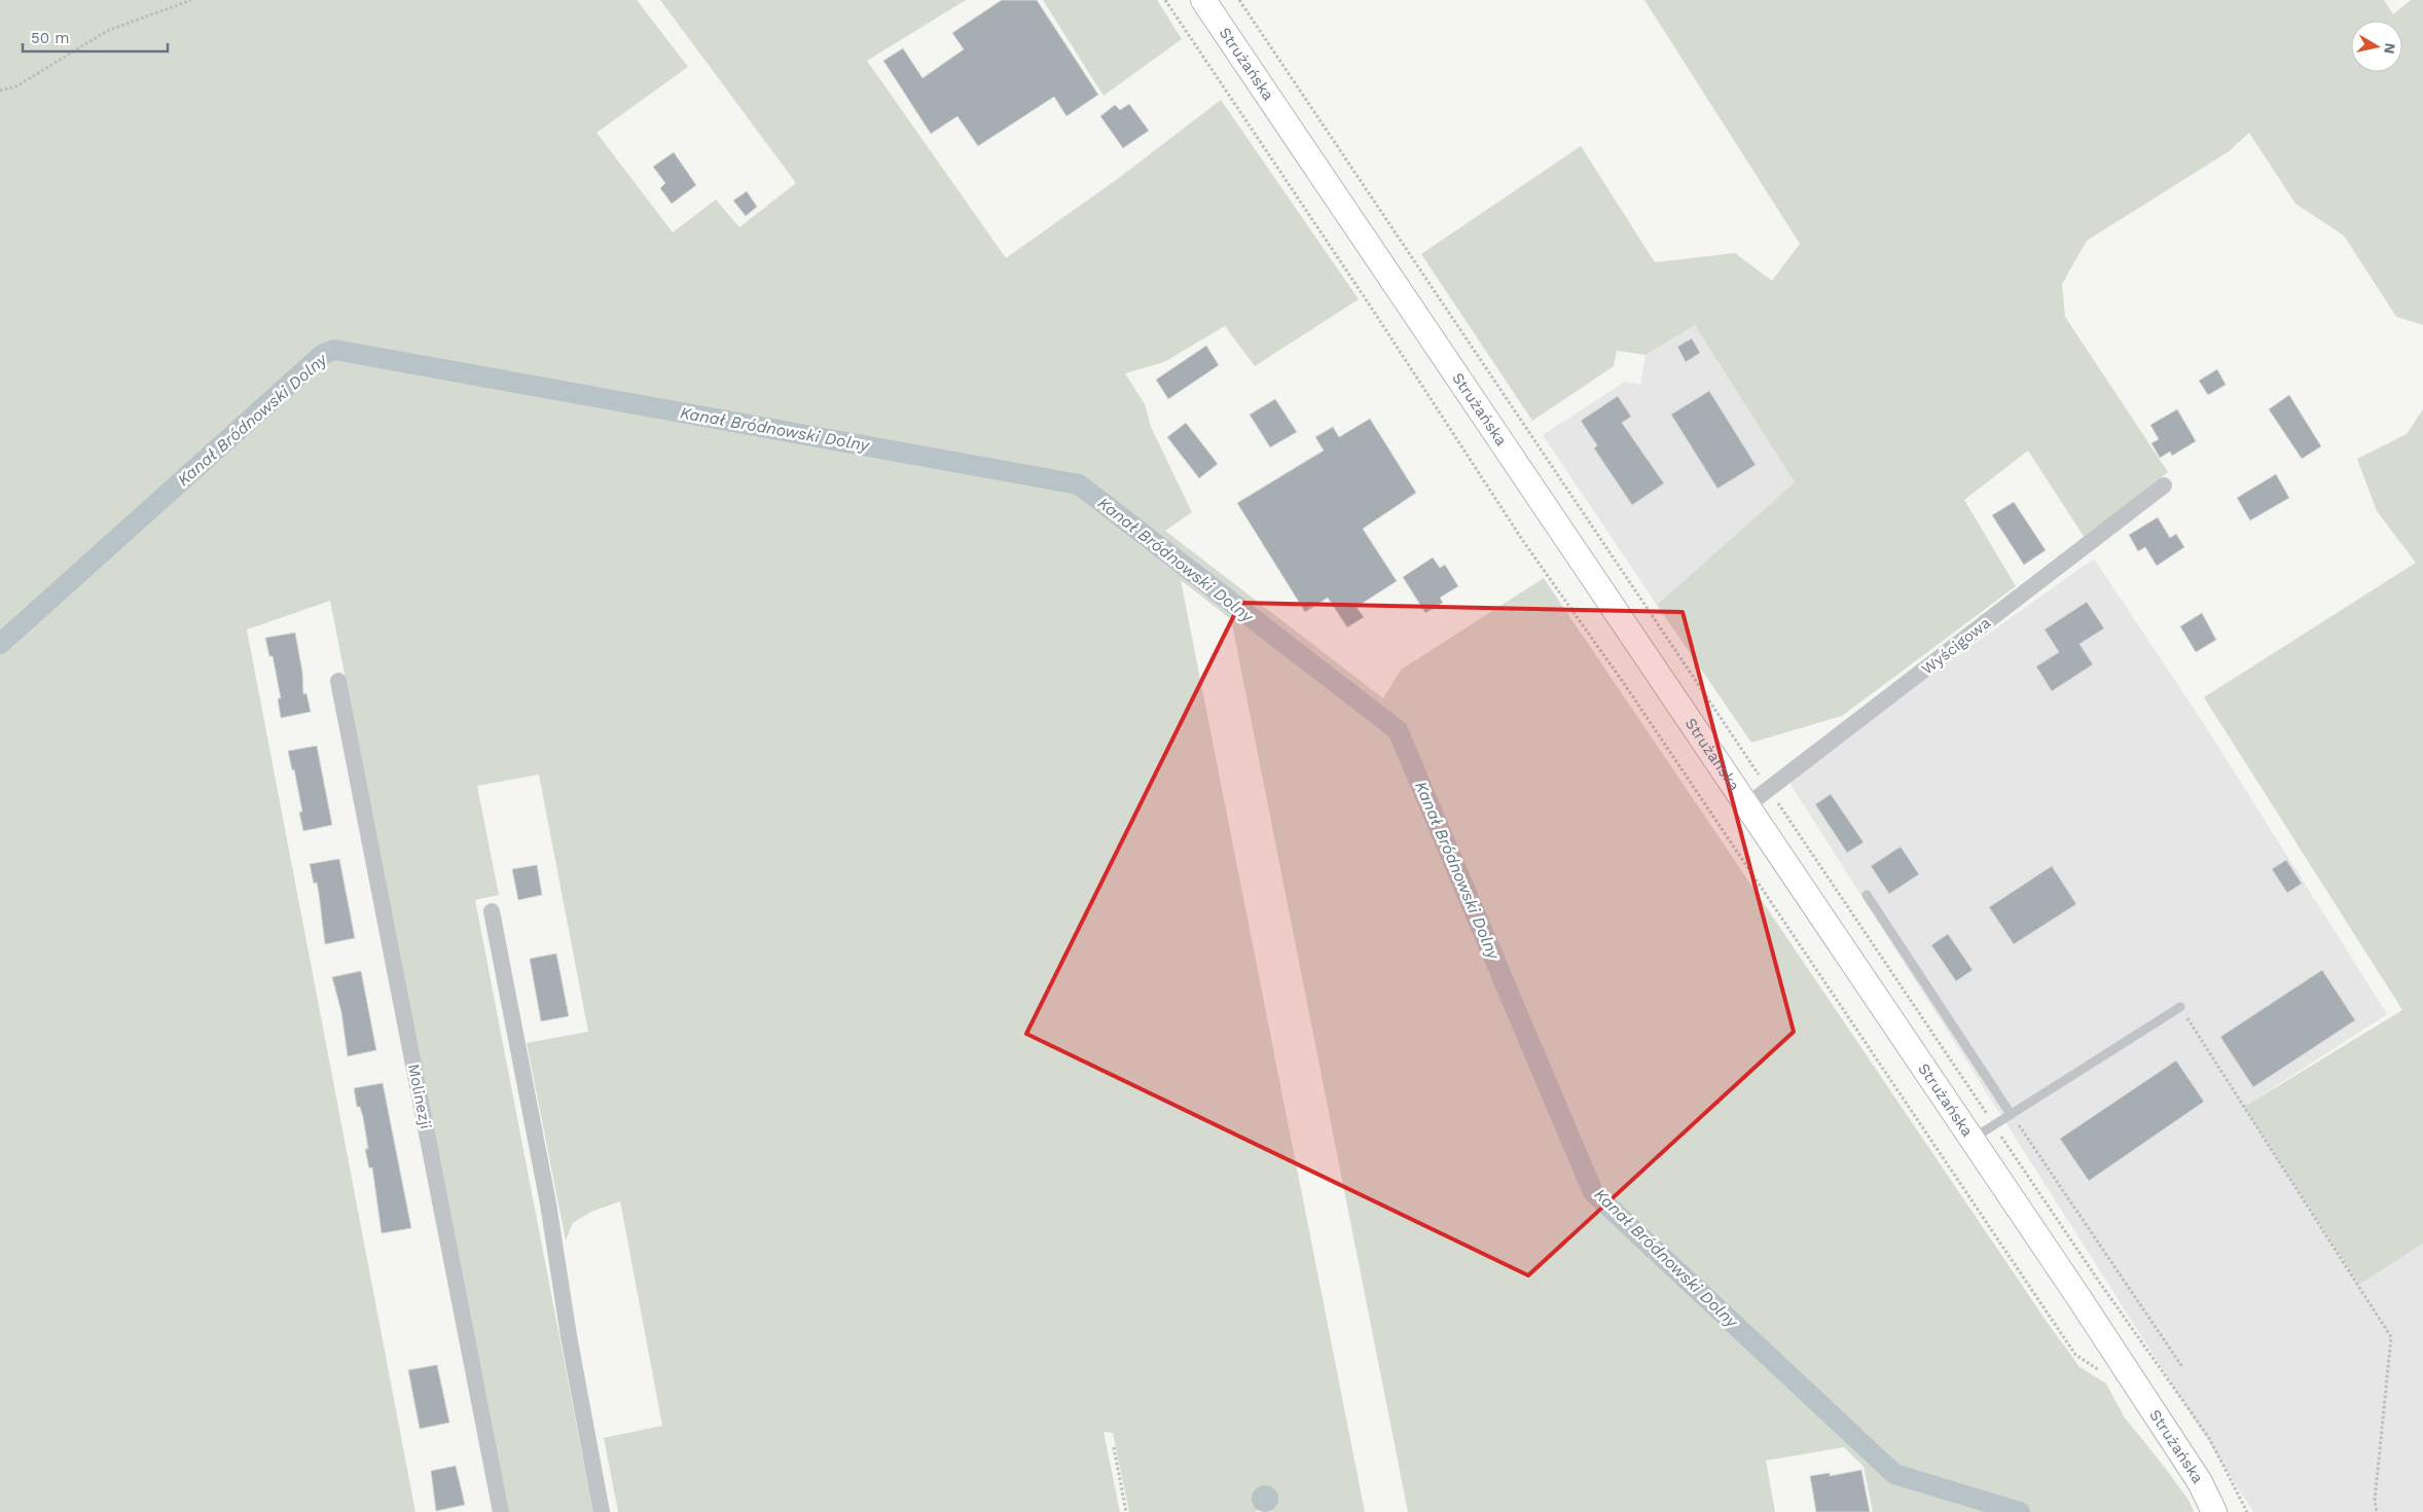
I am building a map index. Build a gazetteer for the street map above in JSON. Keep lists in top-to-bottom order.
{
  "streets": {
    "main road": ["Strużańska"],
    "street": ["Wyścigowa", "Molinezji"]
  },
  "crossings": [
    ["Strużańska", "Wyścigowa"]
  ],
  "water": ["Kanał Bródnowski Dolny"],
  "scale_bar": "50 m",
  "north": "right"
}
